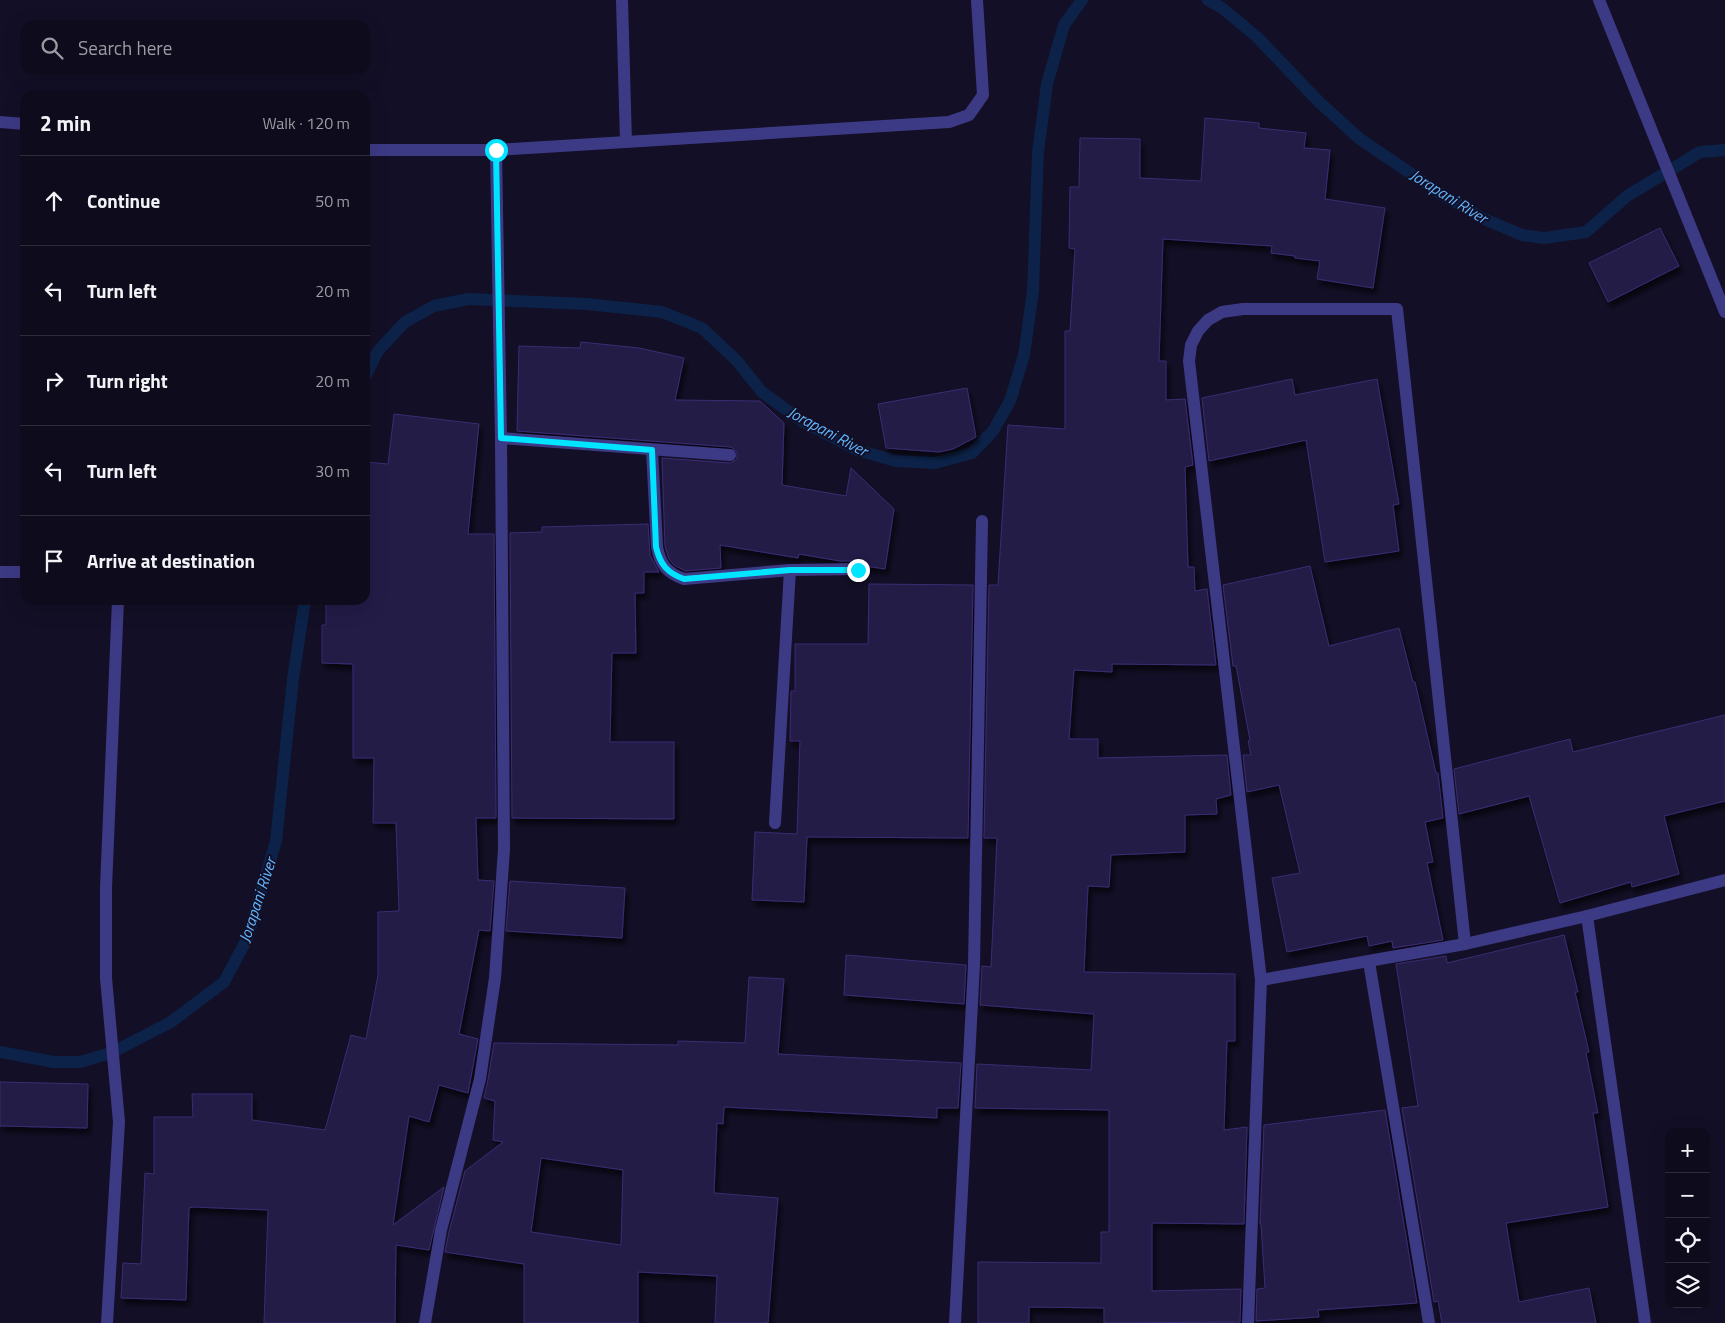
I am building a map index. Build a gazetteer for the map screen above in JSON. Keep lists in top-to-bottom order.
{
  "water": ["Jorapani River"],
  "page": {
    "search": "Search here",
    "heading": ["2 min", "Walk · 120 m"],
    "list": [
      ["Continue", "50 m"],
      ["Turn left", "20 m"],
      ["Turn right", "20 m"],
      ["Turn left", "30 m"],
      "Arrive at destination"
    ],
    "map_buttons": ["+", "−"]
  }
}
